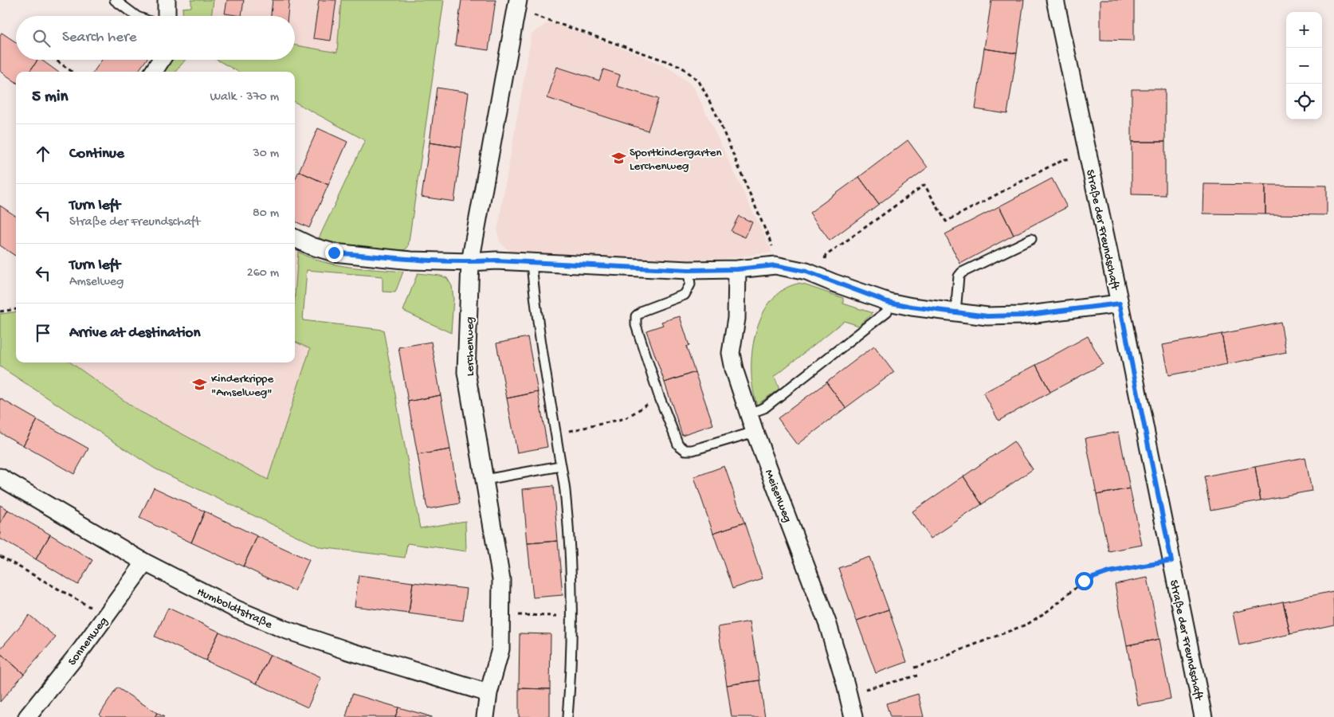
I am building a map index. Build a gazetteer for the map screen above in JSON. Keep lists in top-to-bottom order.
{
  "streets": {
    "street": [
      "Straße der Freundschaft",
      "Lerchenweg",
      "Meisenweg",
      "Humboldtstraße",
      "Sonnenweg"
    ]
  },
  "crossings": [
    ["Lerchenweg", "Humboldtstraße"],
    ["Humboldtstraße", "Sonnenweg"]
  ],
  "places": {
    "school or university": ["Sportkindergarten Lerchenweg", "Kinderkrippe \"Amselweg\""]
  },
  "page": {
    "map_buttons": ["+", "−"],
    "search": "Search here",
    "heading": ["5 min", "Walk · 370 m"],
    "list": [
      ["Continue", "30 m"],
      ["Turn left", "Straße der Freundschaft", "80 m"],
      ["Turn left", "Amselweg", "260 m"],
      "Arrive at destination"
    ]
  }
}
